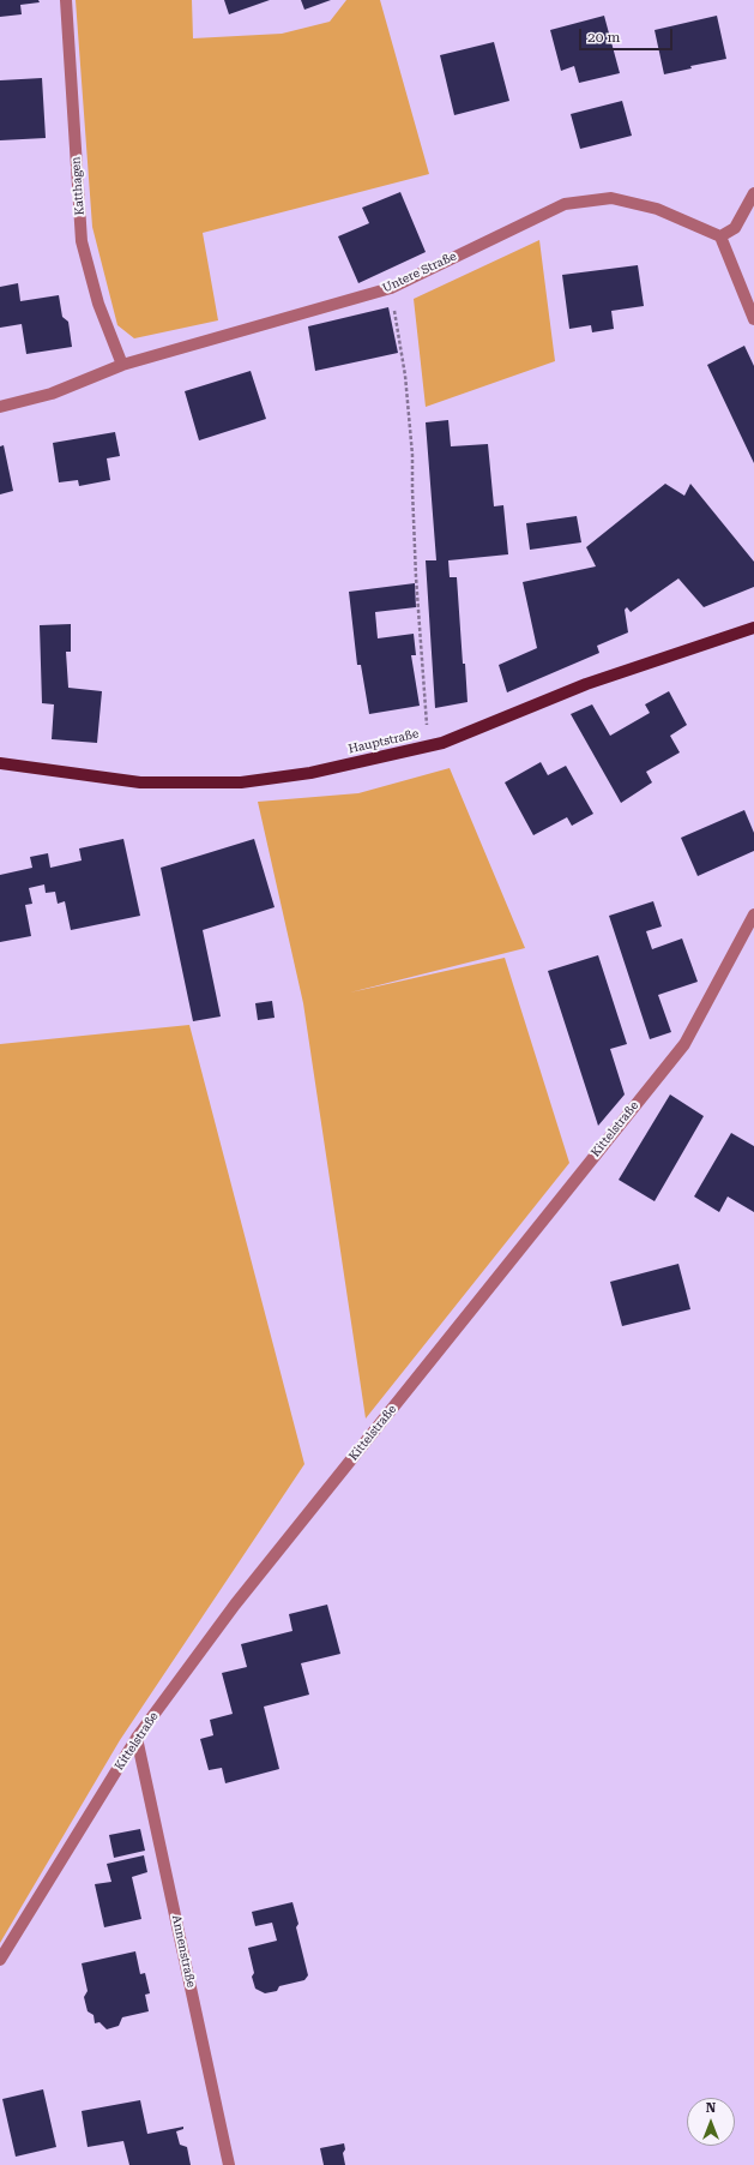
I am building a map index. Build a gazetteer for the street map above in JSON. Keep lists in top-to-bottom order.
{
  "streets": {
    "main road": ["Hauptstraße"],
    "street": [
      "Katthagen",
      "Untere Straße",
      "Kittelstraße",
      "Annenstraße"
    ]
  },
  "crossings": [
    ["Katthagen", "Untere Straße"],
    ["Kittelstraße", "Annenstraße"]
  ],
  "scale_bar": "20 m",
  "north": "top"
}
